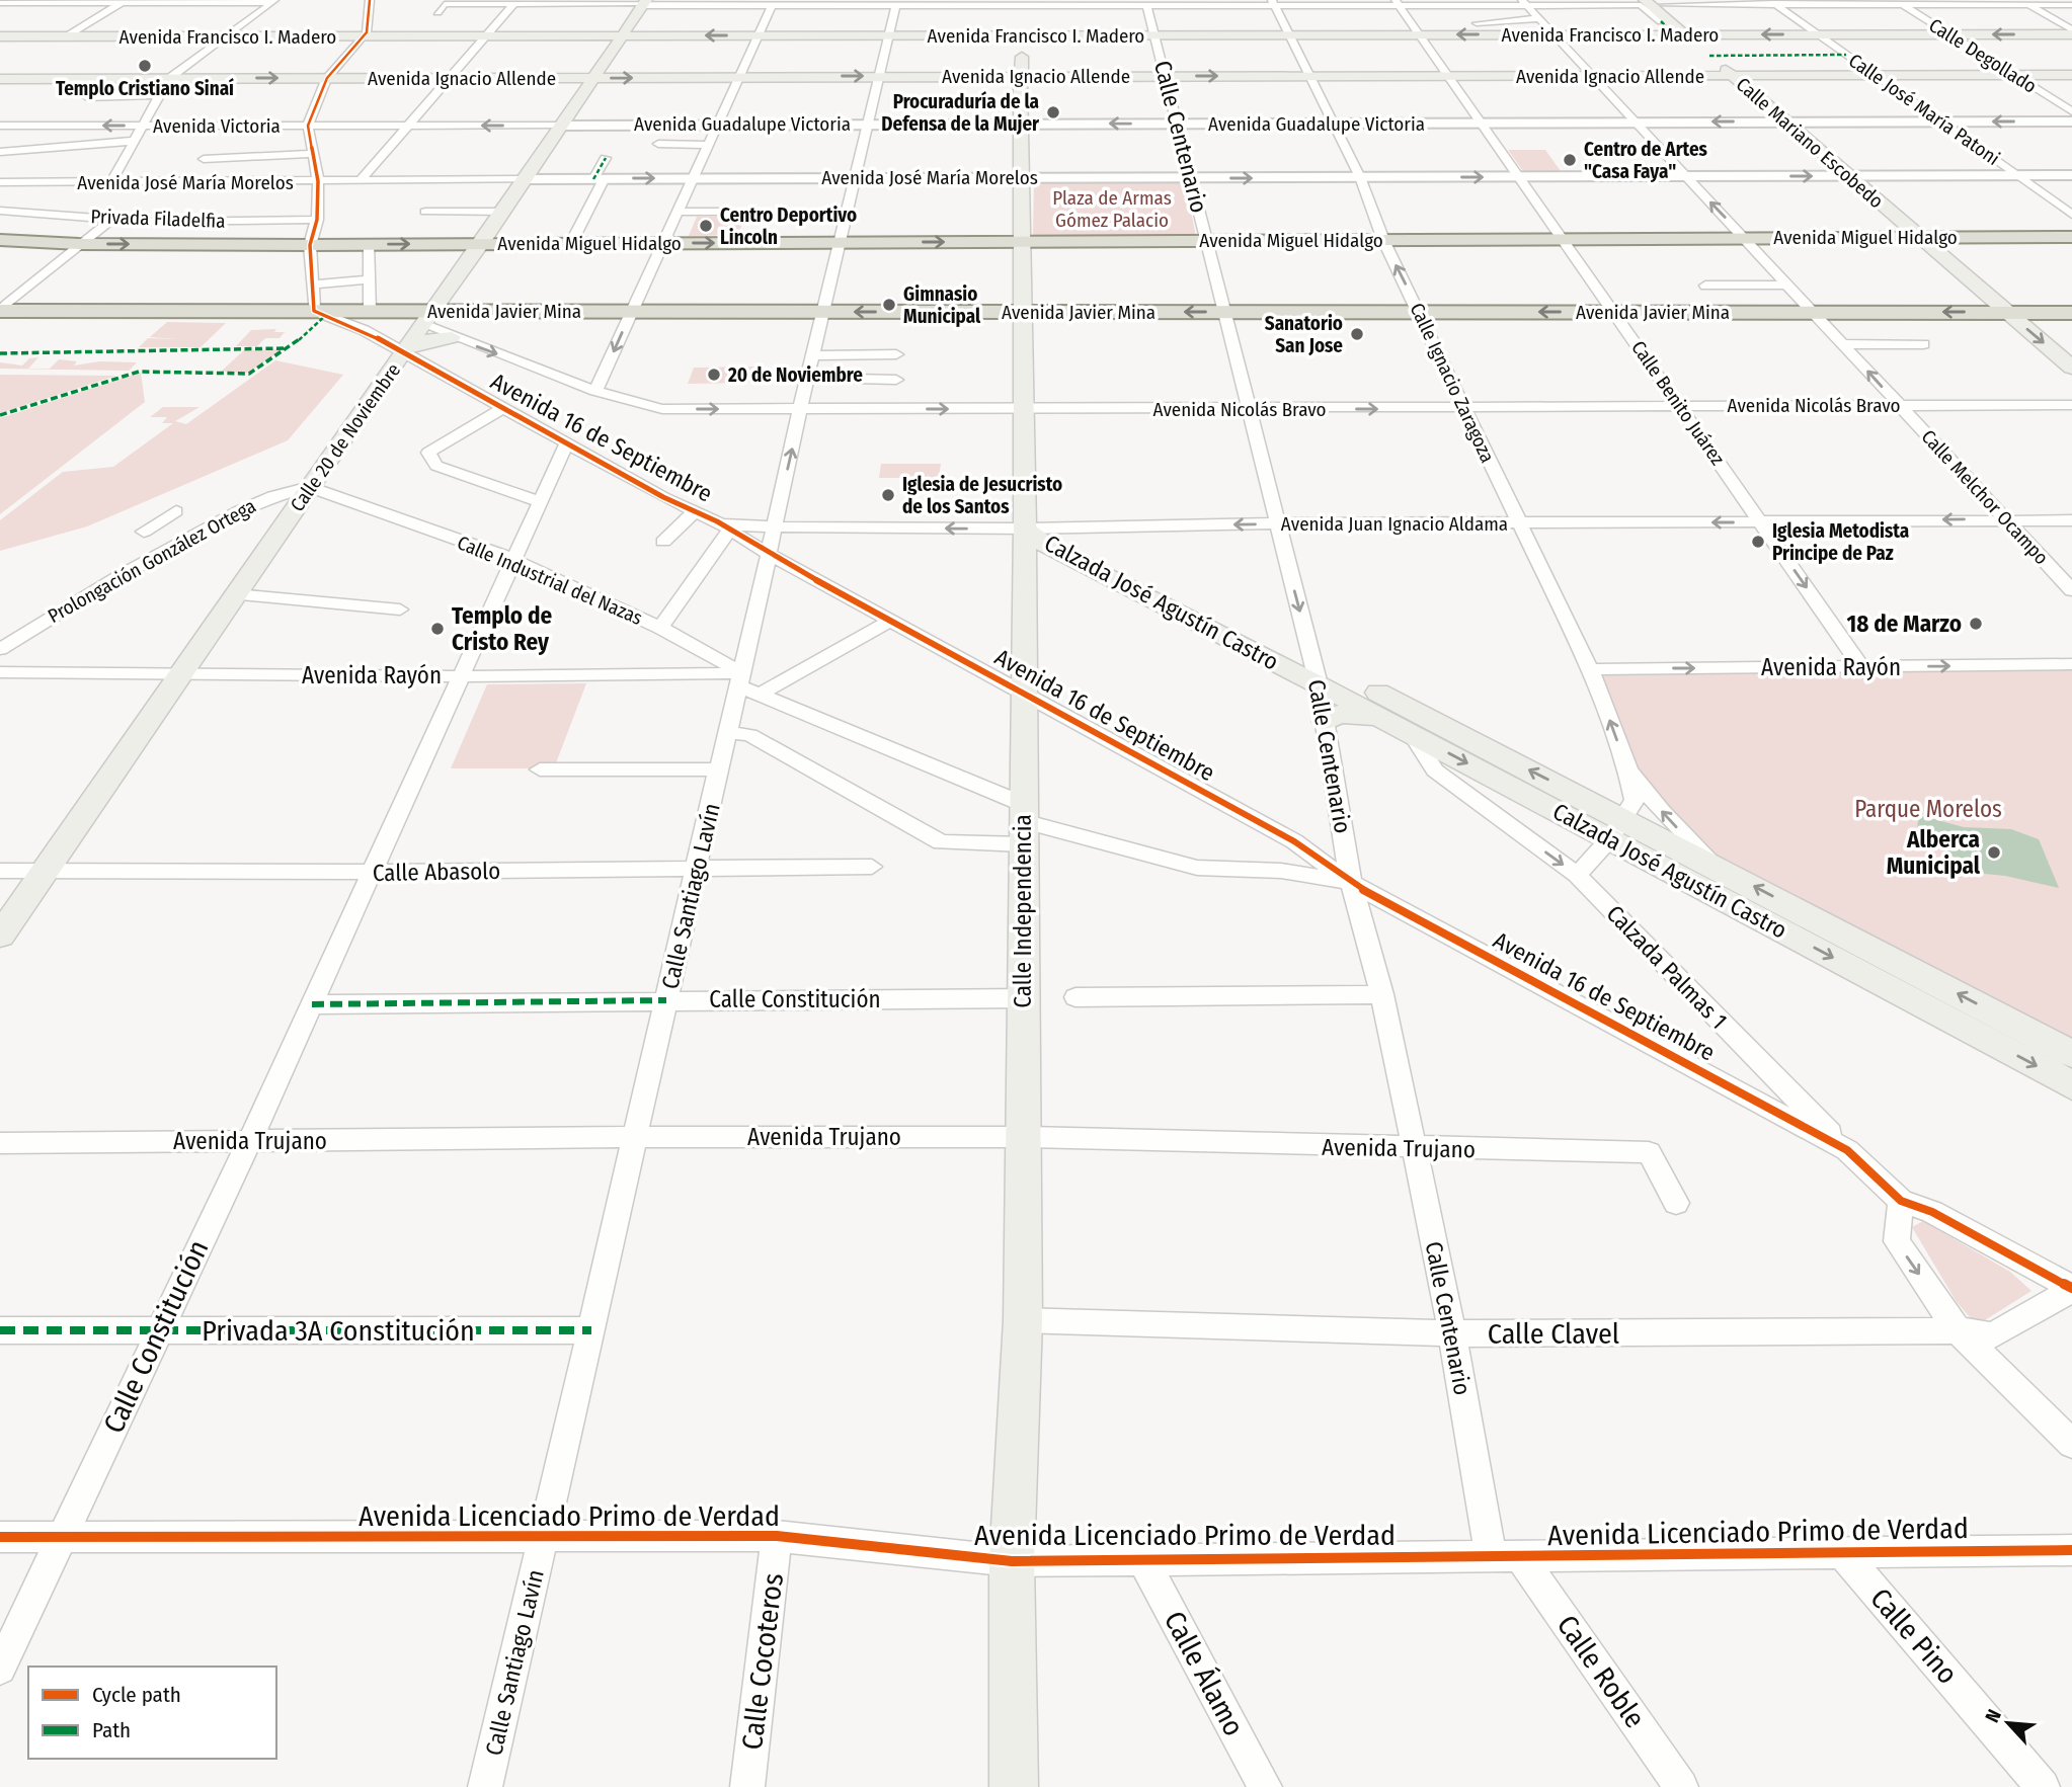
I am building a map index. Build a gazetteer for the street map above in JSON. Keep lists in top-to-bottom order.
{
  "streets": {
    "main road": [
      "Avenida Francisco I. Madero",
      "Avenida Ignacio Allende",
      "Calle Mariano Escobedo",
      "Avenida Miguel Hidalgo",
      "Avenida Javier Mina",
      "Calle 20 de Noviembre",
      "Calzada José Agustín Castro",
      "Calle Independencia"
    ],
    "street": [
      "Calle Degollado",
      "Calle José María Patoni",
      "Avenida Guadalupe Victoria",
      "Avenida Victoria",
      "Calle Centenario",
      "Avenida José María Morelos",
      "Privada Filadelfia",
      "Calle Ignacio Zaragoza",
      "Calle Benito Juárez",
      "Avenida Nicolás Bravo",
      "Avenida 16 de Septiembre",
      "Calle Melchor Ocampo",
      "Avenida Juan Ignacio Aldama",
      "Prolongación González Ortega",
      "Calle Industrial del Nazas",
      "Avenida Rayón",
      "Calle Abasolo",
      "Calle Santiago Lavín",
      "Calzada Palmas 1",
      "Calle Constitución",
      "Avenida Trujano",
      "Privada 3A Constitución",
      "Calle Clavel",
      "Avenida Licenciado Primo de Verdad",
      "Calle Pino",
      "Calle Cocoteros",
      "Calle Roble",
      "Calle Álamo"
    ]
  },
  "crossings": [
    ["Avenida Francisco I. Madero", "Calle Degollado"],
    ["Avenida Francisco I. Madero", "Calle José María Patoni"],
    ["Avenida Francisco I. Madero", "Calle Centenario"],
    ["Avenida Francisco I. Madero", "Calle Mariano Escobedo"],
    ["Avenida Francisco I. Madero", "Calle Ignacio Zaragoza"],
    ["Avenida Francisco I. Madero", "Calle Benito Juárez"],
    ["Avenida Francisco I. Madero", "Calle 20 de Noviembre"],
    ["Avenida Francisco I. Madero", "Calle Melchor Ocampo"],
    ["Avenida Francisco I. Madero", "Calle Santiago Lavín"],
    ["Avenida Francisco I. Madero", "Calle Independencia"],
    ["Calle Degollado", "Avenida Ignacio Allende"],
    ["Avenida Ignacio Allende", "Calle José María Patoni"],
    ["Avenida Ignacio Allende", "Calle Centenario"],
    ["Avenida Ignacio Allende", "Calle Mariano Escobedo"],
    ["Avenida Ignacio Allende", "Calle Ignacio Zaragoza"],
    ["Avenida Ignacio Allende", "Calle Benito Juárez"],
    ["Avenida Ignacio Allende", "Calle 20 de Noviembre"],
    ["Avenida Ignacio Allende", "Calle Melchor Ocampo"],
    ["Avenida Ignacio Allende", "Calle Santiago Lavín"],
    ["Avenida Ignacio Allende", "Calle Independencia"],
    ["Calle José María Patoni", "Avenida Guadalupe Victoria"],
    ["Calle José María Patoni", "Avenida José María Morelos"],
    ["Avenida Guadalupe Victoria", "Avenida Victoria"],
    ["Avenida Guadalupe Victoria", "Calle Centenario"],
    ["Avenida Guadalupe Victoria", "Calle Mariano Escobedo"],
    ["Avenida Guadalupe Victoria", "Calle Ignacio Zaragoza"],
    ["Avenida Guadalupe Victoria", "Calle Benito Juárez"],
    ["Avenida Guadalupe Victoria", "Calle 20 de Noviembre"],
    ["Avenida Guadalupe Victoria", "Calle Melchor Ocampo"],
    ["Avenida Guadalupe Victoria", "Calle Santiago Lavín"],
    ["Avenida Guadalupe Victoria", "Calle Independencia"],
    ["Avenida Victoria", "Calle 20 de Noviembre"],
    ["Calle Centenario", "Avenida José María Morelos"],
    ["Calle Centenario", "Avenida Miguel Hidalgo"],
    ["Calle Centenario", "Avenida Javier Mina"],
    ["Calle Centenario", "Avenida Nicolás Bravo"],
    ["Calle Centenario", "Avenida 16 de Septiembre"],
    ["Calle Centenario", "Avenida Juan Ignacio Aldama"],
    ["Calle Centenario", "Calle Industrial del Nazas"],
    ["Calle Centenario", "Calzada José Agustín Castro"],
    ["Calle Centenario", "Avenida Trujano"],
    ["Calle Centenario", "Calle Clavel"],
    ["Calle Centenario", "Avenida Licenciado Primo de Verdad"],
    ["Calle Centenario", "Calle Roble"],
    ["Calle Mariano Escobedo", "Avenida José María Morelos"],
    ["Calle Mariano Escobedo", "Avenida Miguel Hidalgo"],
    ["Calle Mariano Escobedo", "Avenida Javier Mina"],
    ["Avenida José María Morelos", "Calle Ignacio Zaragoza"],
    ["Avenida José María Morelos", "Calle Benito Juárez"],
    ["Avenida José María Morelos", "Calle 20 de Noviembre"],
    ["Avenida José María Morelos", "Calle Melchor Ocampo"],
    ["Avenida José María Morelos", "Calle Santiago Lavín"],
    ["Avenida José María Morelos", "Calle Independencia"],
    ["Avenida Miguel Hidalgo", "Calle Ignacio Zaragoza"],
    ["Avenida Miguel Hidalgo", "Calle Benito Juárez"],
    ["Avenida Miguel Hidalgo", "Calle 20 de Noviembre"],
    ["Avenida Miguel Hidalgo", "Calle Melchor Ocampo"],
    ["Avenida Miguel Hidalgo", "Calle Santiago Lavín"],
    ["Avenida Miguel Hidalgo", "Calle Independencia"],
    ["Avenida Javier Mina", "Calle Ignacio Zaragoza"],
    ["Avenida Javier Mina", "Calle Benito Juárez"],
    ["Avenida Javier Mina", "Avenida Nicolás Bravo"],
    ["Avenida Javier Mina", "Calle 20 de Noviembre"],
    ["Avenida Javier Mina", "Avenida 16 de Septiembre"],
    ["Avenida Javier Mina", "Calle Melchor Ocampo"],
    ["Avenida Javier Mina", "Calle Santiago Lavín"],
    ["Avenida Javier Mina", "Calle Independencia"],
    ["Calle Ignacio Zaragoza", "Avenida Nicolás Bravo"],
    ["Calle Ignacio Zaragoza", "Avenida Juan Ignacio Aldama"],
    ["Calle Ignacio Zaragoza", "Calzada José Agustín Castro"],
    ["Calle Ignacio Zaragoza", "Avenida Rayón"],
    ["Calle Benito Juárez", "Avenida Nicolás Bravo"],
    ["Calle Benito Juárez", "Avenida Juan Ignacio Aldama"],
    ["Calle Benito Juárez", "Avenida Rayón"],
    ["Avenida Nicolás Bravo", "Calle 20 de Noviembre"],
    ["Avenida Nicolás Bravo", "Calle Melchor Ocampo"],
    ["Avenida Nicolás Bravo", "Calle Santiago Lavín"],
    ["Avenida Nicolás Bravo", "Calle Independencia"],
    ["Calle 20 de Noviembre", "Avenida 16 de Septiembre"],
    ["Calle 20 de Noviembre", "Prolongación González Ortega"],
    ["Calle 20 de Noviembre", "Calle Industrial del Nazas"],
    ["Calle 20 de Noviembre", "Avenida Rayón"],
    ["Calle 20 de Noviembre", "Calle Abasolo"],
    ["Avenida 16 de Septiembre", "Avenida Juan Ignacio Aldama"],
    ["Avenida 16 de Septiembre", "Calle Industrial del Nazas"],
    ["Avenida 16 de Septiembre", "Calle Santiago Lavín"],
    ["Avenida 16 de Septiembre", "Calle Independencia"],
    ["Avenida 16 de Septiembre", "Calzada Palmas 1"],
    ["Avenida 16 de Septiembre", "Calle Constitución"],
    ["Avenida 16 de Septiembre", "Calle Clavel"],
    ["Calle Melchor Ocampo", "Avenida Juan Ignacio Aldama"],
    ["Avenida Juan Ignacio Aldama", "Calzada José Agustín Castro"],
    ["Avenida Juan Ignacio Aldama", "Calle Santiago Lavín"],
    ["Avenida Juan Ignacio Aldama", "Calle Independencia"],
    ["Prolongación González Ortega", "Calle Industrial del Nazas"],
    ["Calle Industrial del Nazas", "Avenida Rayón"],
    ["Calle Industrial del Nazas", "Calle Santiago Lavín"],
    ["Calle Industrial del Nazas", "Calle Independencia"],
    ["Calle Industrial del Nazas", "Calle Constitución"],
    ["Calzada José Agustín Castro", "Calle Independencia"],
    ["Calzada José Agustín Castro", "Calzada Palmas 1"],
    ["Avenida Rayón", "Calle Santiago Lavín"],
    ["Avenida Rayón", "Calle Constitución"],
    ["Calle Abasolo", "Calle Santiago Lavín"],
    ["Calle Abasolo", "Calle Constitución"],
    ["Calle Santiago Lavín", "Calle Constitución"],
    ["Calle Santiago Lavín", "Avenida Trujano"],
    ["Calle Santiago Lavín", "Privada 3A Constitución"],
    ["Calle Santiago Lavín", "Avenida Licenciado Primo de Verdad"],
    ["Calle Independencia", "Calle Constitución"],
    ["Calle Independencia", "Avenida Trujano"],
    ["Calle Independencia", "Calle Clavel"],
    ["Calle Independencia", "Avenida Licenciado Primo de Verdad"],
    ["Calle Constitución", "Avenida Trujano"],
    ["Calle Constitución", "Privada 3A Constitución"],
    ["Calle Constitución", "Avenida Licenciado Primo de Verdad"],
    ["Avenida Licenciado Primo de Verdad", "Calle Pino"],
    ["Avenida Licenciado Primo de Verdad", "Calle Cocoteros"],
    ["Avenida Licenciado Primo de Verdad", "Calle Roble"],
    ["Avenida Licenciado Primo de Verdad", "Calle Álamo"]
  ],
  "one_way": [
    "Avenida Javier Mina",
    "Avenida Nicolás Bravo",
    "Avenida Rayón",
    "Calzada Palmas 1"
  ],
  "parks": ["Plaza de Armas Gómez Palacio", "Parque Morelos"],
  "places": [
    "Templo Cristiano Sinaí",
    "Procuraduría de la Defensa de la Mujer",
    "Centro de Artes \"Casa Faya\"",
    "Centro Deportivo Lincoln",
    "Gimnasio Municipal",
    "Sanatorio San Jose",
    "20 de Noviembre",
    "Iglesia de Jesucristo de los Santos",
    "Iglesia Metodista Principe de Paz",
    "18 de Marzo",
    "Templo de Cristo Rey",
    "Alberca Municipal"
  ],
  "legend": ["Cycle path", "Path"],
  "north": "top left"
}
